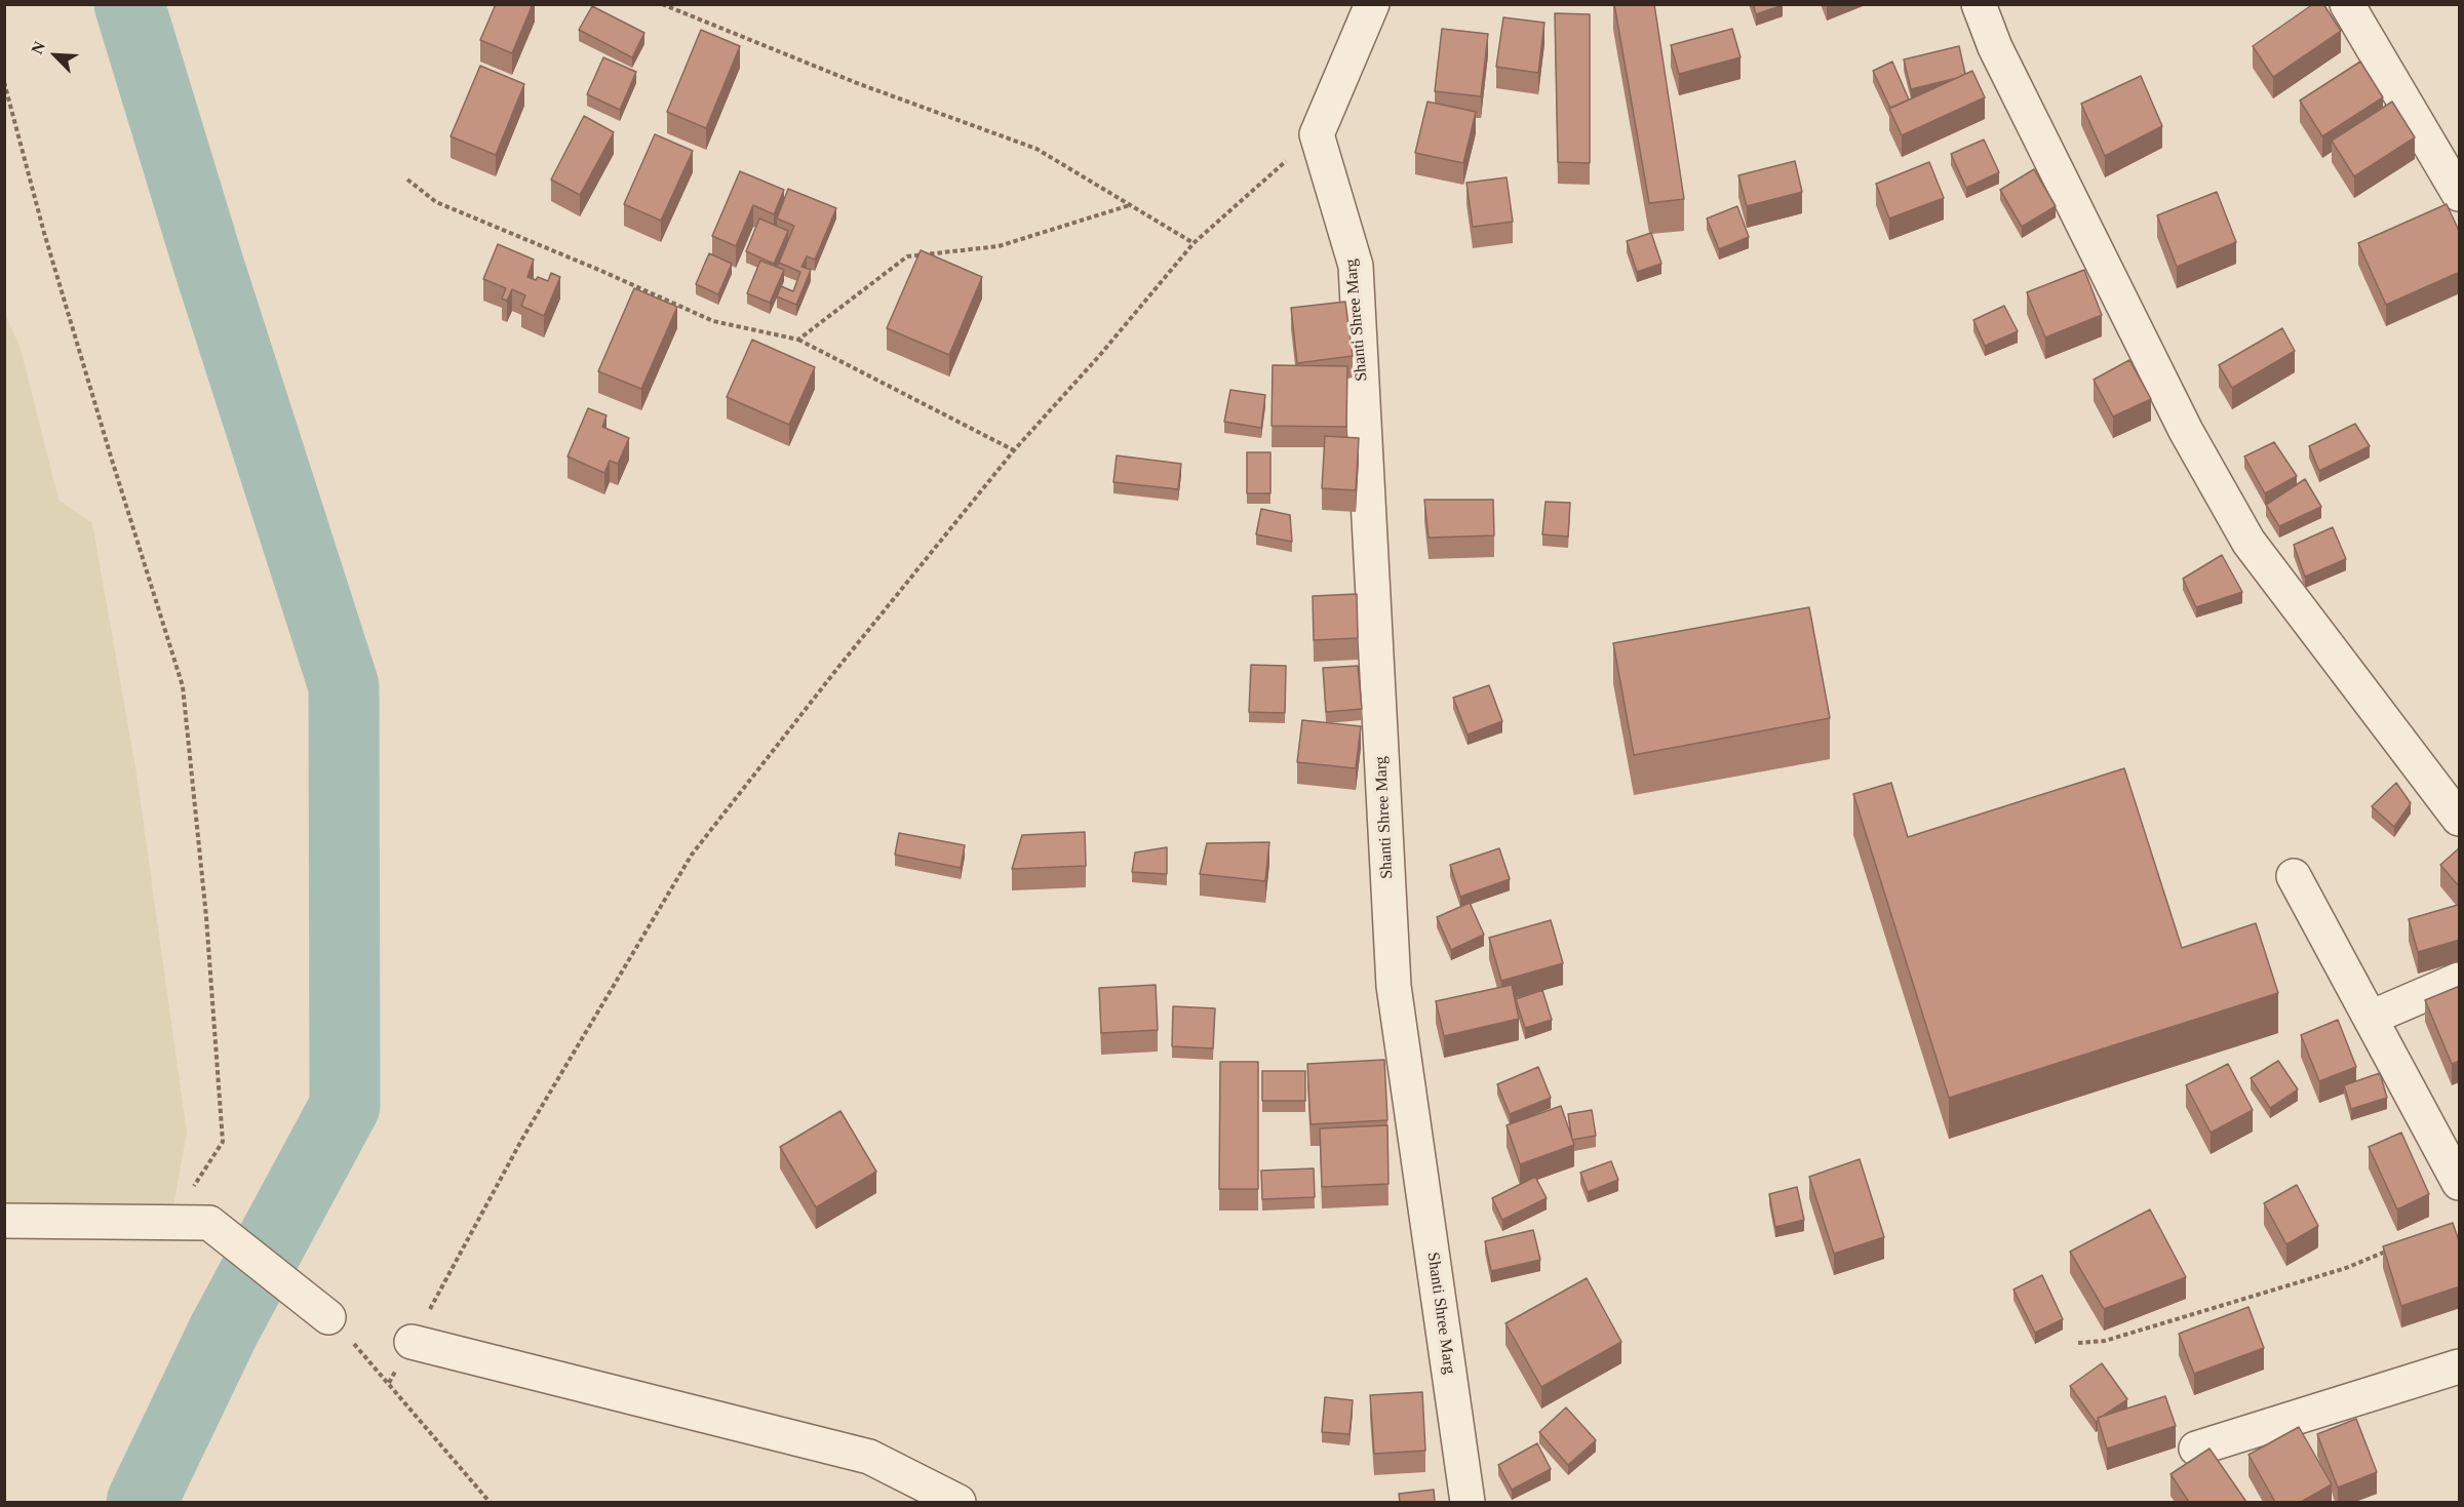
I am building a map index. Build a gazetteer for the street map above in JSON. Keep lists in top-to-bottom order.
{
  "streets": {
    "street": ["Shanti Shree Marg"]
  },
  "north": "top left"
}
